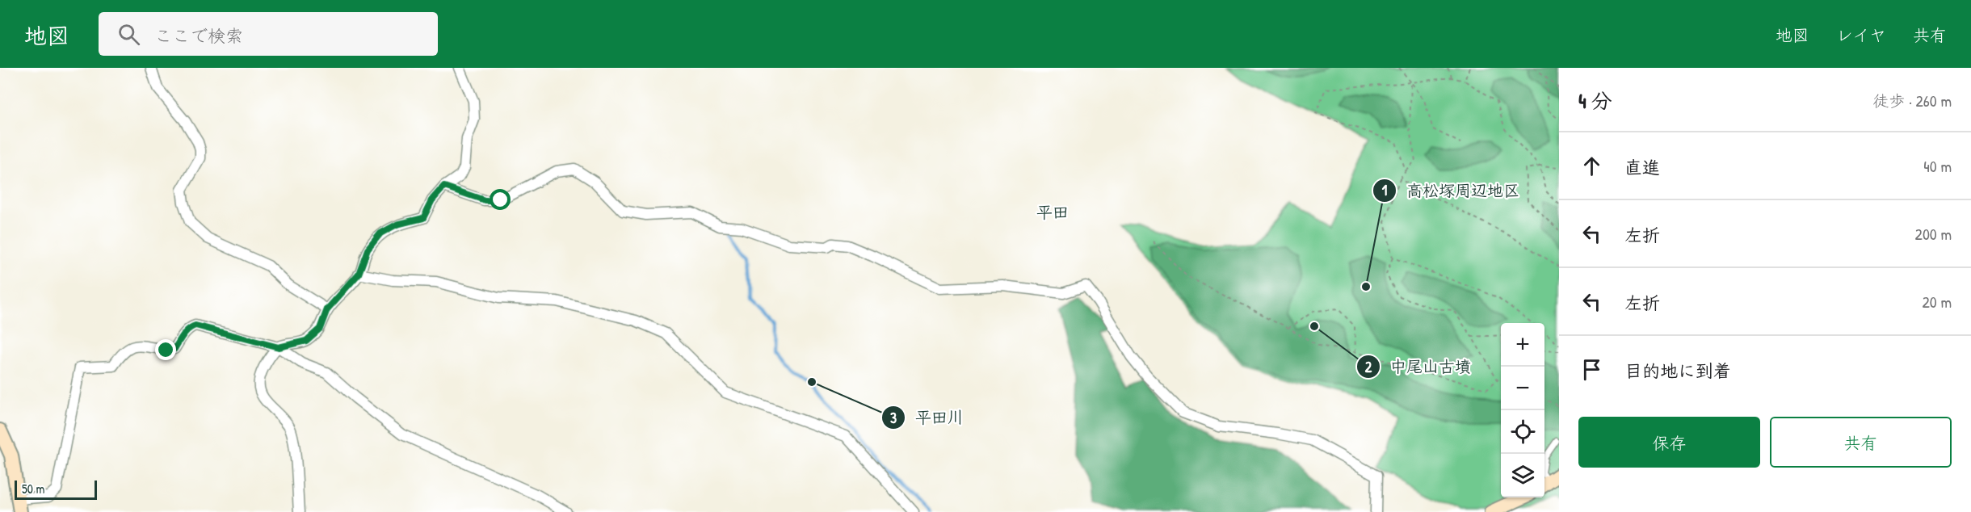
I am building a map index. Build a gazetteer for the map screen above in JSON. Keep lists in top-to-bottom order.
{
  "districts": ["平田"],
  "places": ["高松塚周辺地区", "中尾山古墳", "平田川"],
  "scale_bar": "50 m",
  "page": {
    "header": "地図",
    "search": "ここで検索",
    "nav": ["地図", "レイヤ", "共有"],
    "heading": ["4 分", "徒歩 · 260 m"],
    "list": [
      ["直進", "40 m"],
      ["左折", "200 m"],
      ["左折", "20 m"],
      "目的地に到着"
    ],
    "map_buttons": ["+", "−"],
    "buttons": ["保存", "共有"],
    "scale": "50 m"
  }
}
